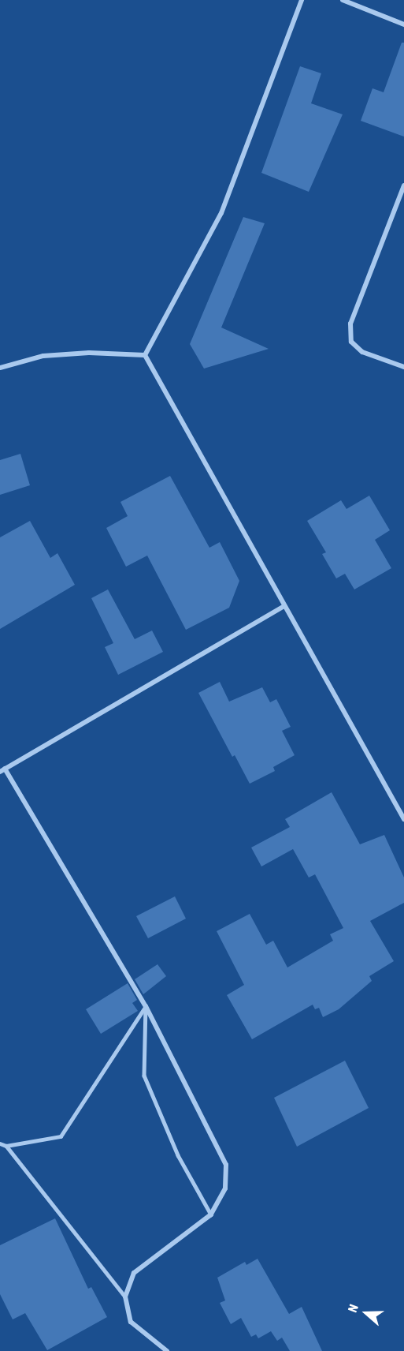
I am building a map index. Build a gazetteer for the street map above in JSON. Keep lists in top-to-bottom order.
{
  "north": "left"
}
